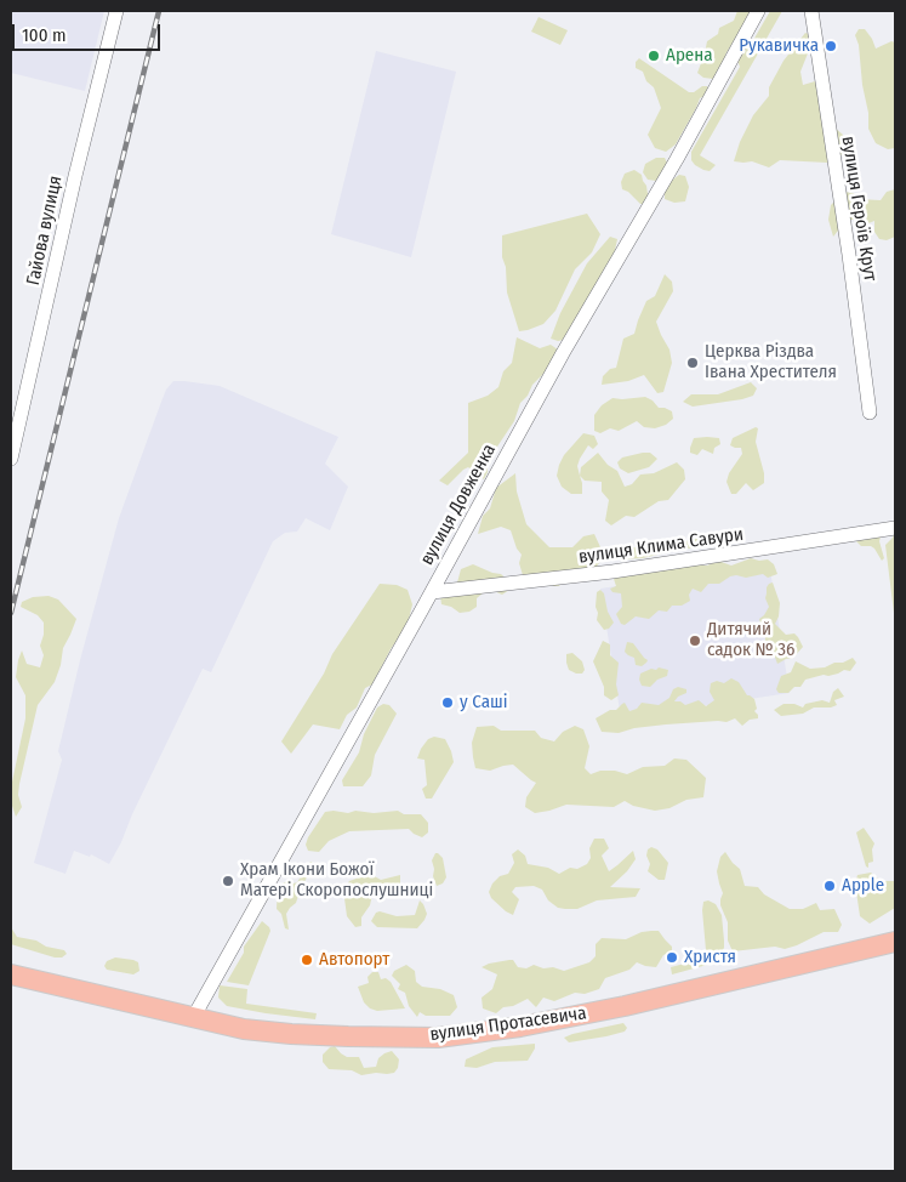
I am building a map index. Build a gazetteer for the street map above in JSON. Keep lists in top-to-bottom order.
{
  "streets": {
    "highway": ["вулиця Протасевича"],
    "street": [
      "вулиця Героїв Крут",
      "Гайова вулиця",
      "вулиця Довженка",
      "вулиця Клима Савури"
    ]
  },
  "crossings": [
    ["вулиця Довженка", "вулиця Клима Савури"],
    ["вулиця Довженка", "вулиця Протасевича"]
  ],
  "places": [
    "Рукавичка",
    "Арена",
    "Церква Різдва Івана Хрестителя",
    "Дитячий садок № 36",
    "у Саші",
    "Храм Ікони Божої Матері Скоропослушниці",
    "Apple",
    "Христя",
    "Автопорт"
  ],
  "scale_bar": "100 m"
}
